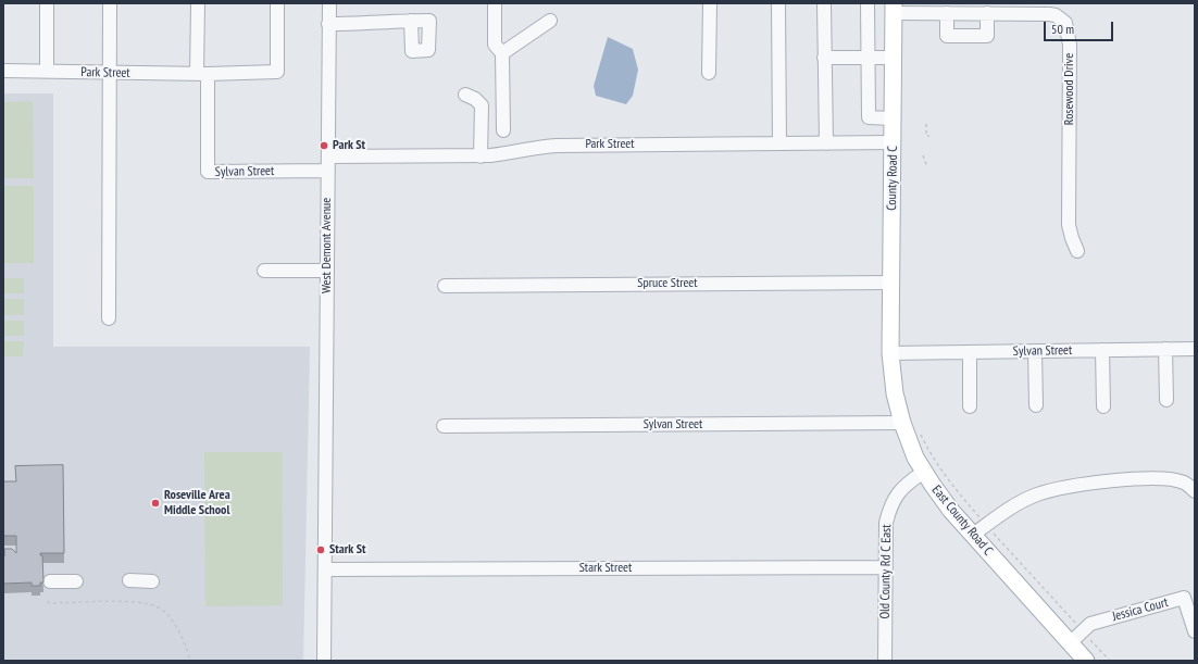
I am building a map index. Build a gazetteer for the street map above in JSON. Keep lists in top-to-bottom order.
{
  "streets": {
    "main road": ["County Road C", "East County Road C"],
    "street": [
      "Park Street",
      "Rosewood Drive",
      "Sylvan Street",
      "West Demont Avenue",
      "Spruce Street",
      "Stark Street",
      "Old County Rd C East",
      "Jessica Court"
    ]
  },
  "crossings": [
    ["Park Street", "Sylvan Street"],
    ["Park Street", "County Road C"],
    ["Park Street", "West Demont Avenue"],
    ["Rosewood Drive", "County Road C"],
    ["Sylvan Street", "County Road C"],
    ["Sylvan Street", "West Demont Avenue"],
    ["Sylvan Street", "East County Road C"],
    ["County Road C", "Spruce Street"],
    ["County Road C", "East County Road C"],
    ["West Demont Avenue", "Stark Street"],
    ["East County Road C", "Old County Rd C East"],
    ["East County Road C", "Jessica Court"],
    ["Stark Street", "Old County Rd C East"]
  ],
  "places": ["Park St", "Roseville Area Middle School", "Stark St"],
  "scale_bar": "50 m"
}
